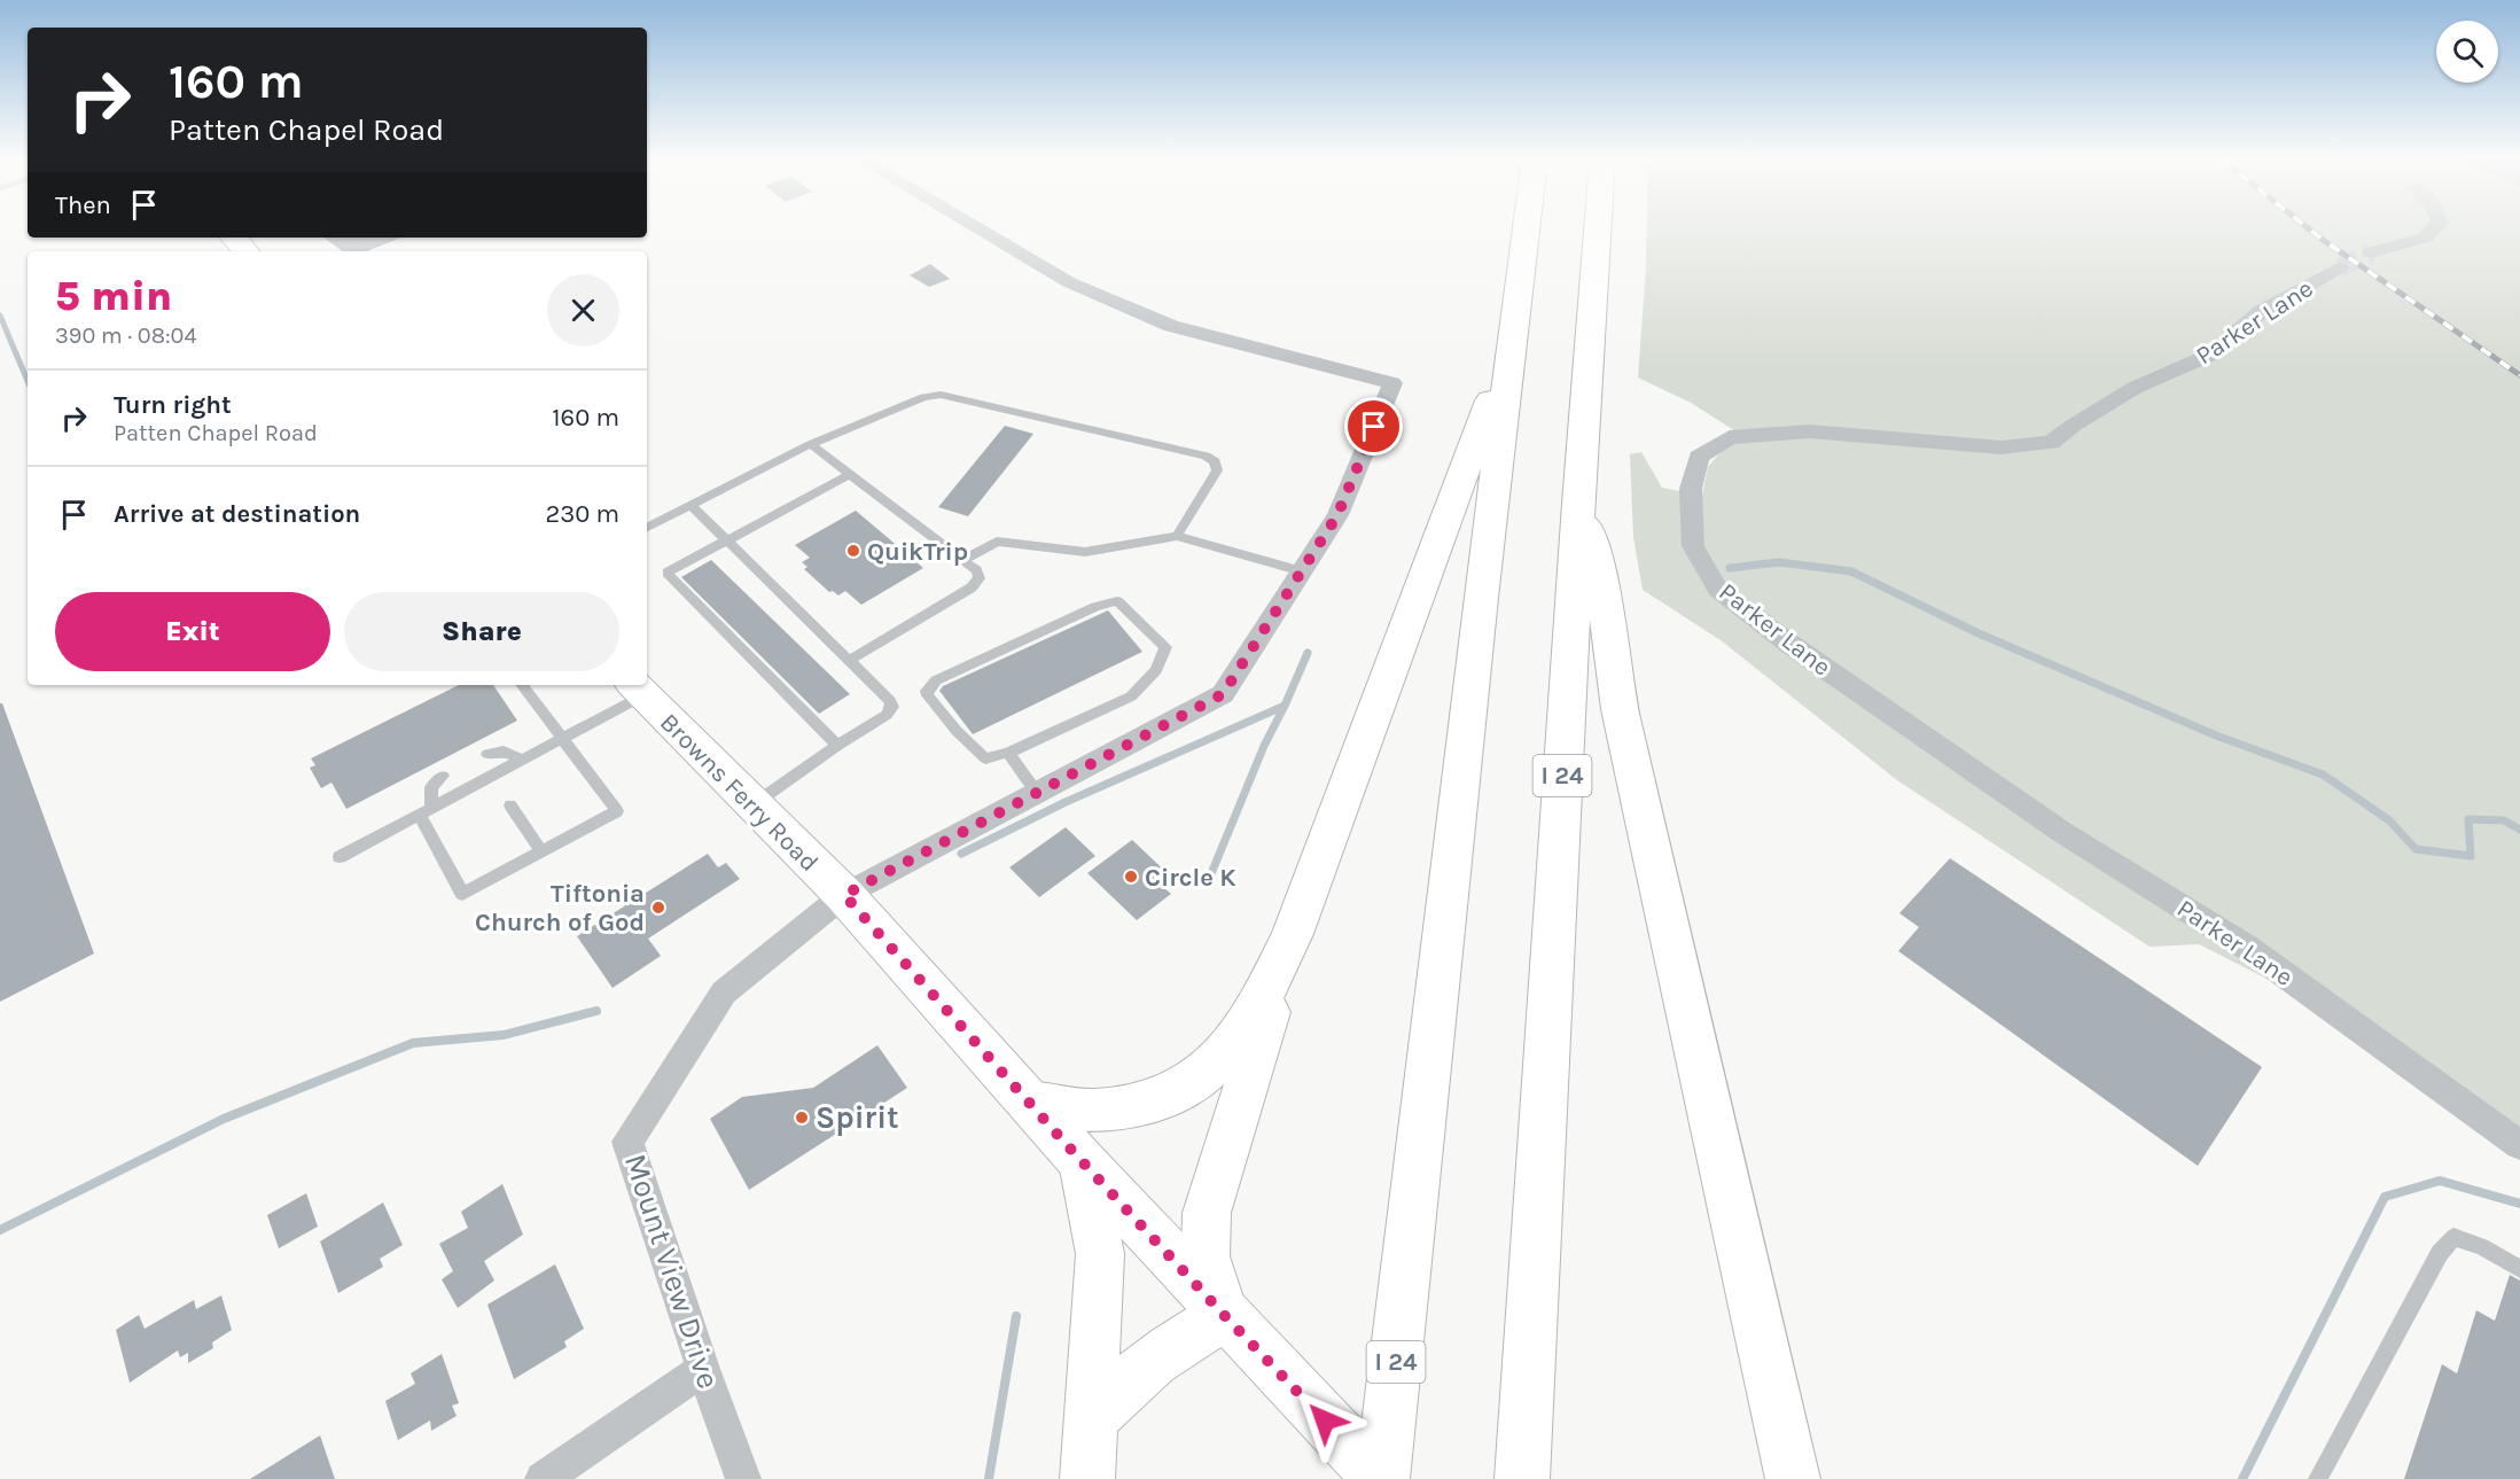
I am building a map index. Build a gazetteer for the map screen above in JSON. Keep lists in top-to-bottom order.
{
  "streets": {
    "main road": ["I 24", "Browns Ferry Road"],
    "street": ["Parker Lane", "Mount View Drive"]
  },
  "crossings": [
    ["I 24", "Browns Ferry Road"],
    ["Browns Ferry Road", "Mount View Drive"]
  ],
  "places": [
    "QuikTrip",
    "Circle K",
    "Tiftonia Church of God",
    "Spirit"
  ],
  "page": {
    "turn": ["160 m", "Patten Chapel Road"],
    "then": "Then",
    "heading": ["5 min", "390 m · 08:04"],
    "list": [
      {
        "name": "Turn right",
        "note": "Patten Chapel Road",
        "value": "160 m"
      },
      {
        "name": "Arrive at destination",
        "value": "230 m"
      }
    ],
    "buttons": ["Exit", "Share"]
  }
}
